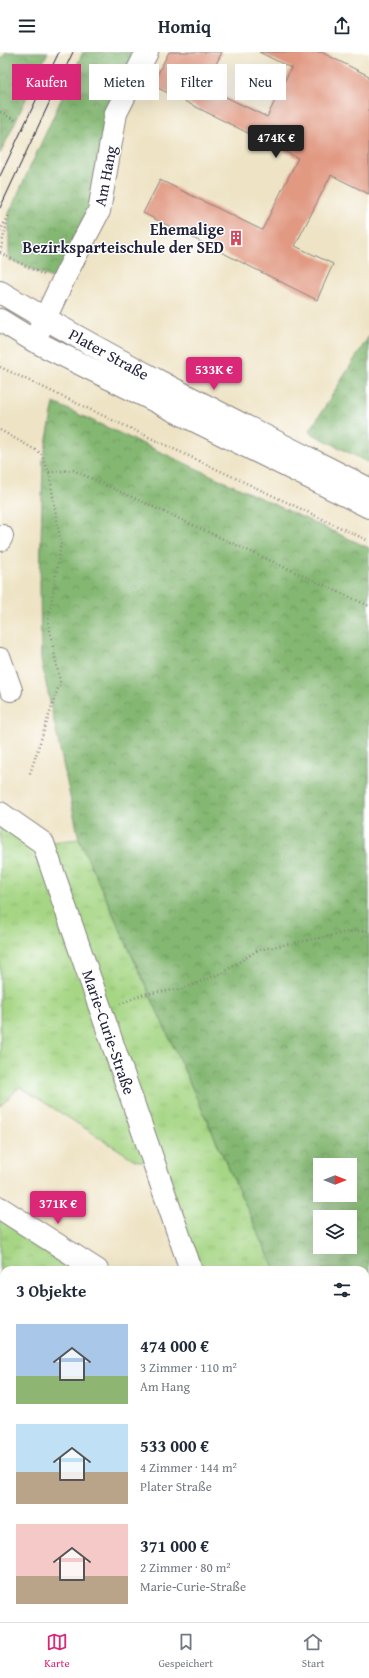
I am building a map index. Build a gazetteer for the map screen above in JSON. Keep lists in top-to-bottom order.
{
  "streets": {
    "street": ["Am Hang", "Plater Straße", "Marie-Curie-Straße"]
  },
  "crossings": [
    ["Am Hang", "Plater Straße"]
  ],
  "places": {
    "building": ["Ehemalige Bezirksparteischule der SED"]
  },
  "north": "right",
  "page": {
    "header": "Homiq",
    "chip": [
      "Kaufen",
      "Mieten",
      "Filter",
      "Neu"
    ],
    "price": ["474K €", "533K €", "371K €"],
    "heading": "3 Objekte",
    "list": [
      {
        "name": "474 000 €",
        "note": "3 Zimmer · 110 m² · Am Hang"
      },
      {
        "name": "533 000 €",
        "note": "4 Zimmer · 144 m² · Plater Straße"
      },
      {
        "name": "371 000 €",
        "note": "2 Zimmer · 80 m² · Marie-Curie-Straße"
      }
    ],
    "tabs": ["Karte", "Gespeichert", "Start"]
  }
}
